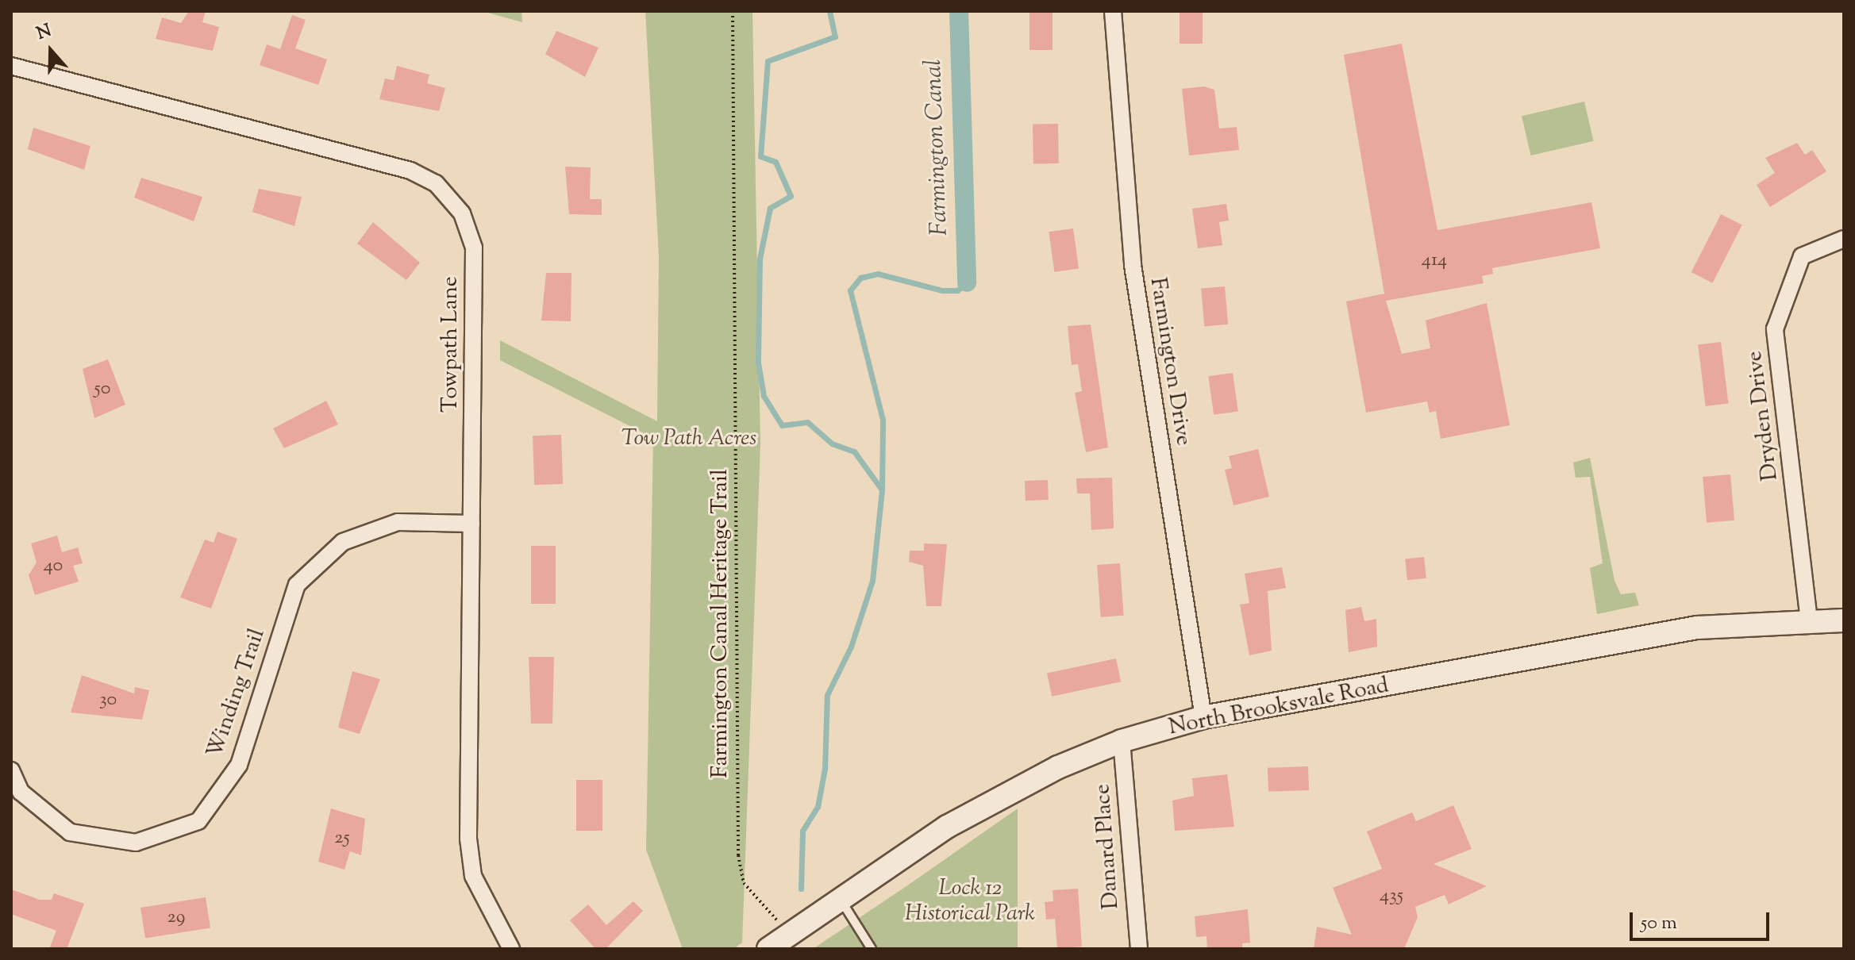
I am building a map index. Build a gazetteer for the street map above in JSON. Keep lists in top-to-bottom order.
{
  "streets": {
    "main road": ["North Brooksvale Road"],
    "street": [
      "Towpath Lane",
      "Farmington Drive",
      "Dryden Drive",
      "Winding Trail",
      "Danard Place"
    ],
    "path": ["Farmington Canal Heritage Trail"]
  },
  "crossings": [
    ["Towpath Lane", "Winding Trail"],
    ["Farmington Drive", "North Brooksvale Road"],
    ["Dryden Drive", "North Brooksvale Road"],
    ["Farmington Canal Heritage Trail", "North Brooksvale Road"],
    ["North Brooksvale Road", "Danard Place"]
  ],
  "water": ["Farmington Canal"],
  "parks": ["Tow Path Acres", "Lock 12 Historical Park"],
  "house_numbers": [
    "414",
    "50",
    "40",
    "30",
    "25",
    "435",
    "29"
  ],
  "scale_bar": "50 m",
  "north": "top"
}
